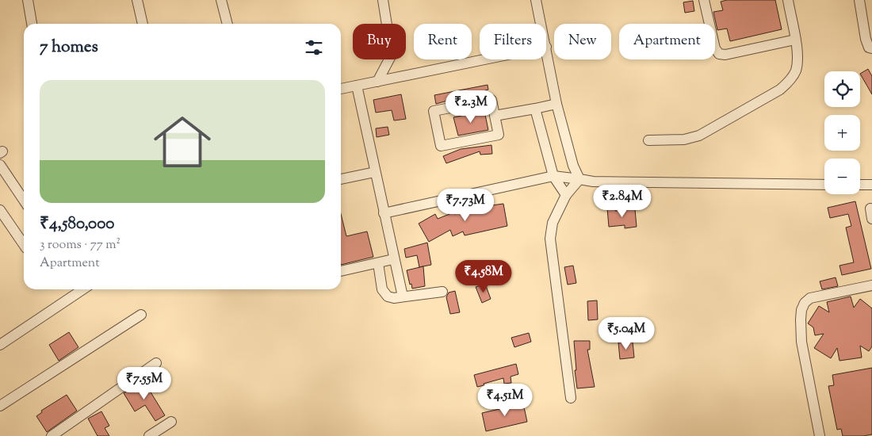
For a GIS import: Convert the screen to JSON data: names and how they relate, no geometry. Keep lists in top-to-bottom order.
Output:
{
  "page": {
    "chip": [
      "Buy",
      "Rent",
      "Filters",
      "New",
      "Apartment"
    ],
    "heading": "7 homes",
    "map_buttons": ["+", "−"],
    "list": [
      {
        "name": "₹4,580,000",
        "note": "3 rooms · 77 m² · Apartment"
      }
    ],
    "price": [
      "₹2.3M",
      "₹2.84M",
      "₹7.73M",
      "₹4.58M",
      "₹5.04M",
      "₹7.55M",
      "₹4.51M"
    ]
  }
}
